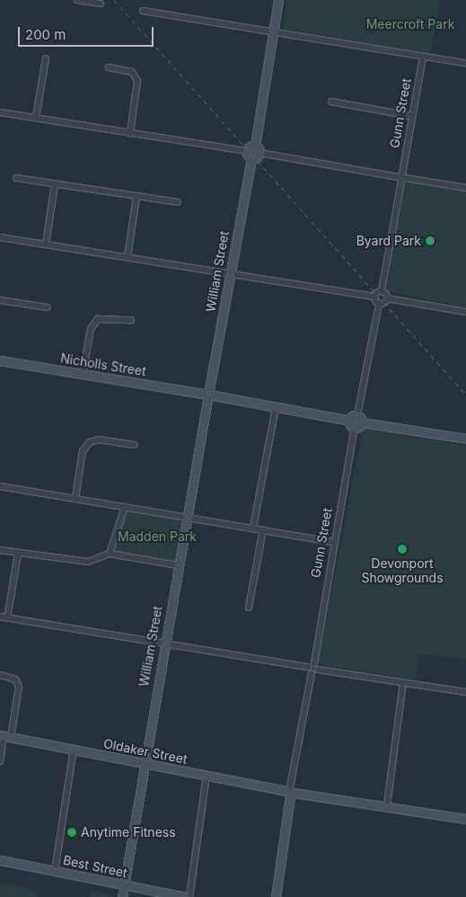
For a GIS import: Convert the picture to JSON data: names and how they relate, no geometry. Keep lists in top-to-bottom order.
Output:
{
  "streets": {
    "street": [
      "Gunn Street",
      "William Street",
      "Nicholls Street",
      "Oldaker Street",
      "Best Street"
    ]
  },
  "crossings": [
    ["Gunn Street", "Nicholls Street"],
    ["William Street", "Nicholls Street"],
    ["William Street", "Oldaker Street"],
    ["William Street", "Best Street"]
  ],
  "parks": ["Meercroft Park", "Madden Park"],
  "places": ["Byard Park", "Devonport Showgrounds", "Anytime Fitness"],
  "scale_bar": "200 m"
}
